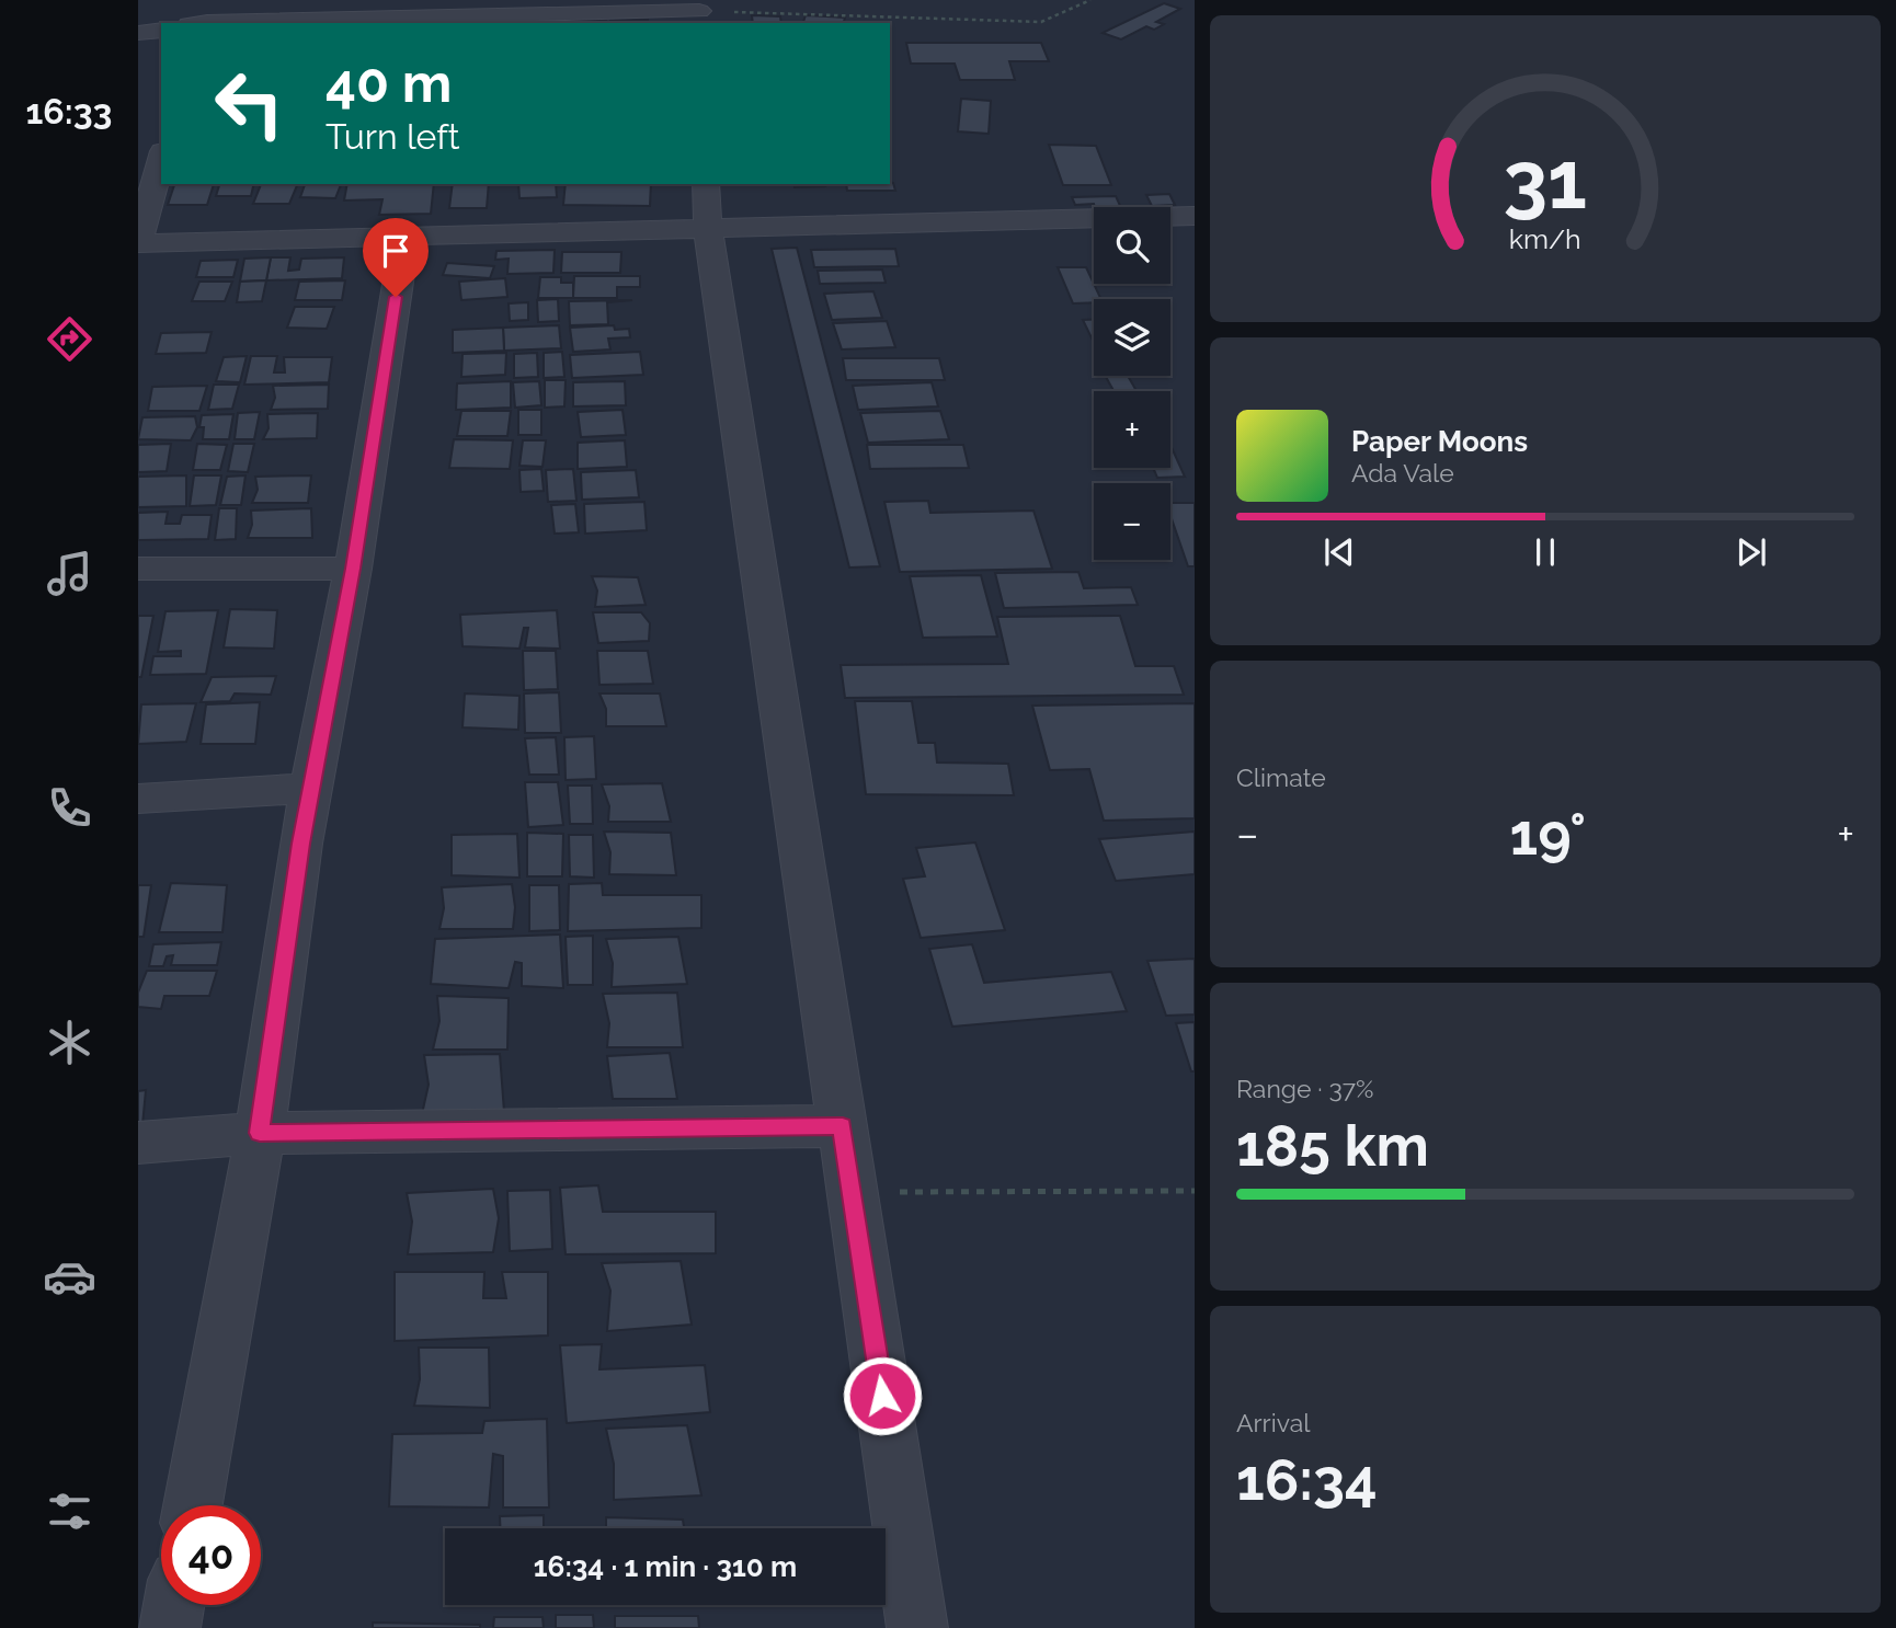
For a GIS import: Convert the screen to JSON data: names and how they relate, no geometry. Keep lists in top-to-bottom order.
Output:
{
  "page": {
    "tabs": "16:33",
    "turn": ["40 m", "Turn left"],
    "map_buttons": ["+", "−"],
    "song": ["Paper Moons", "Ada Vale"],
    "tile": [
      "Climate",
      ["Range · 37%", "185 km"],
      ["Arrival", "16:34"]
    ],
    "heat": ["−", "19°", "+"],
    "limit": "40",
    "trip": "16:34 · 1 min · 310 m",
    "gauge": ["31", "km/h"]
  }
}
